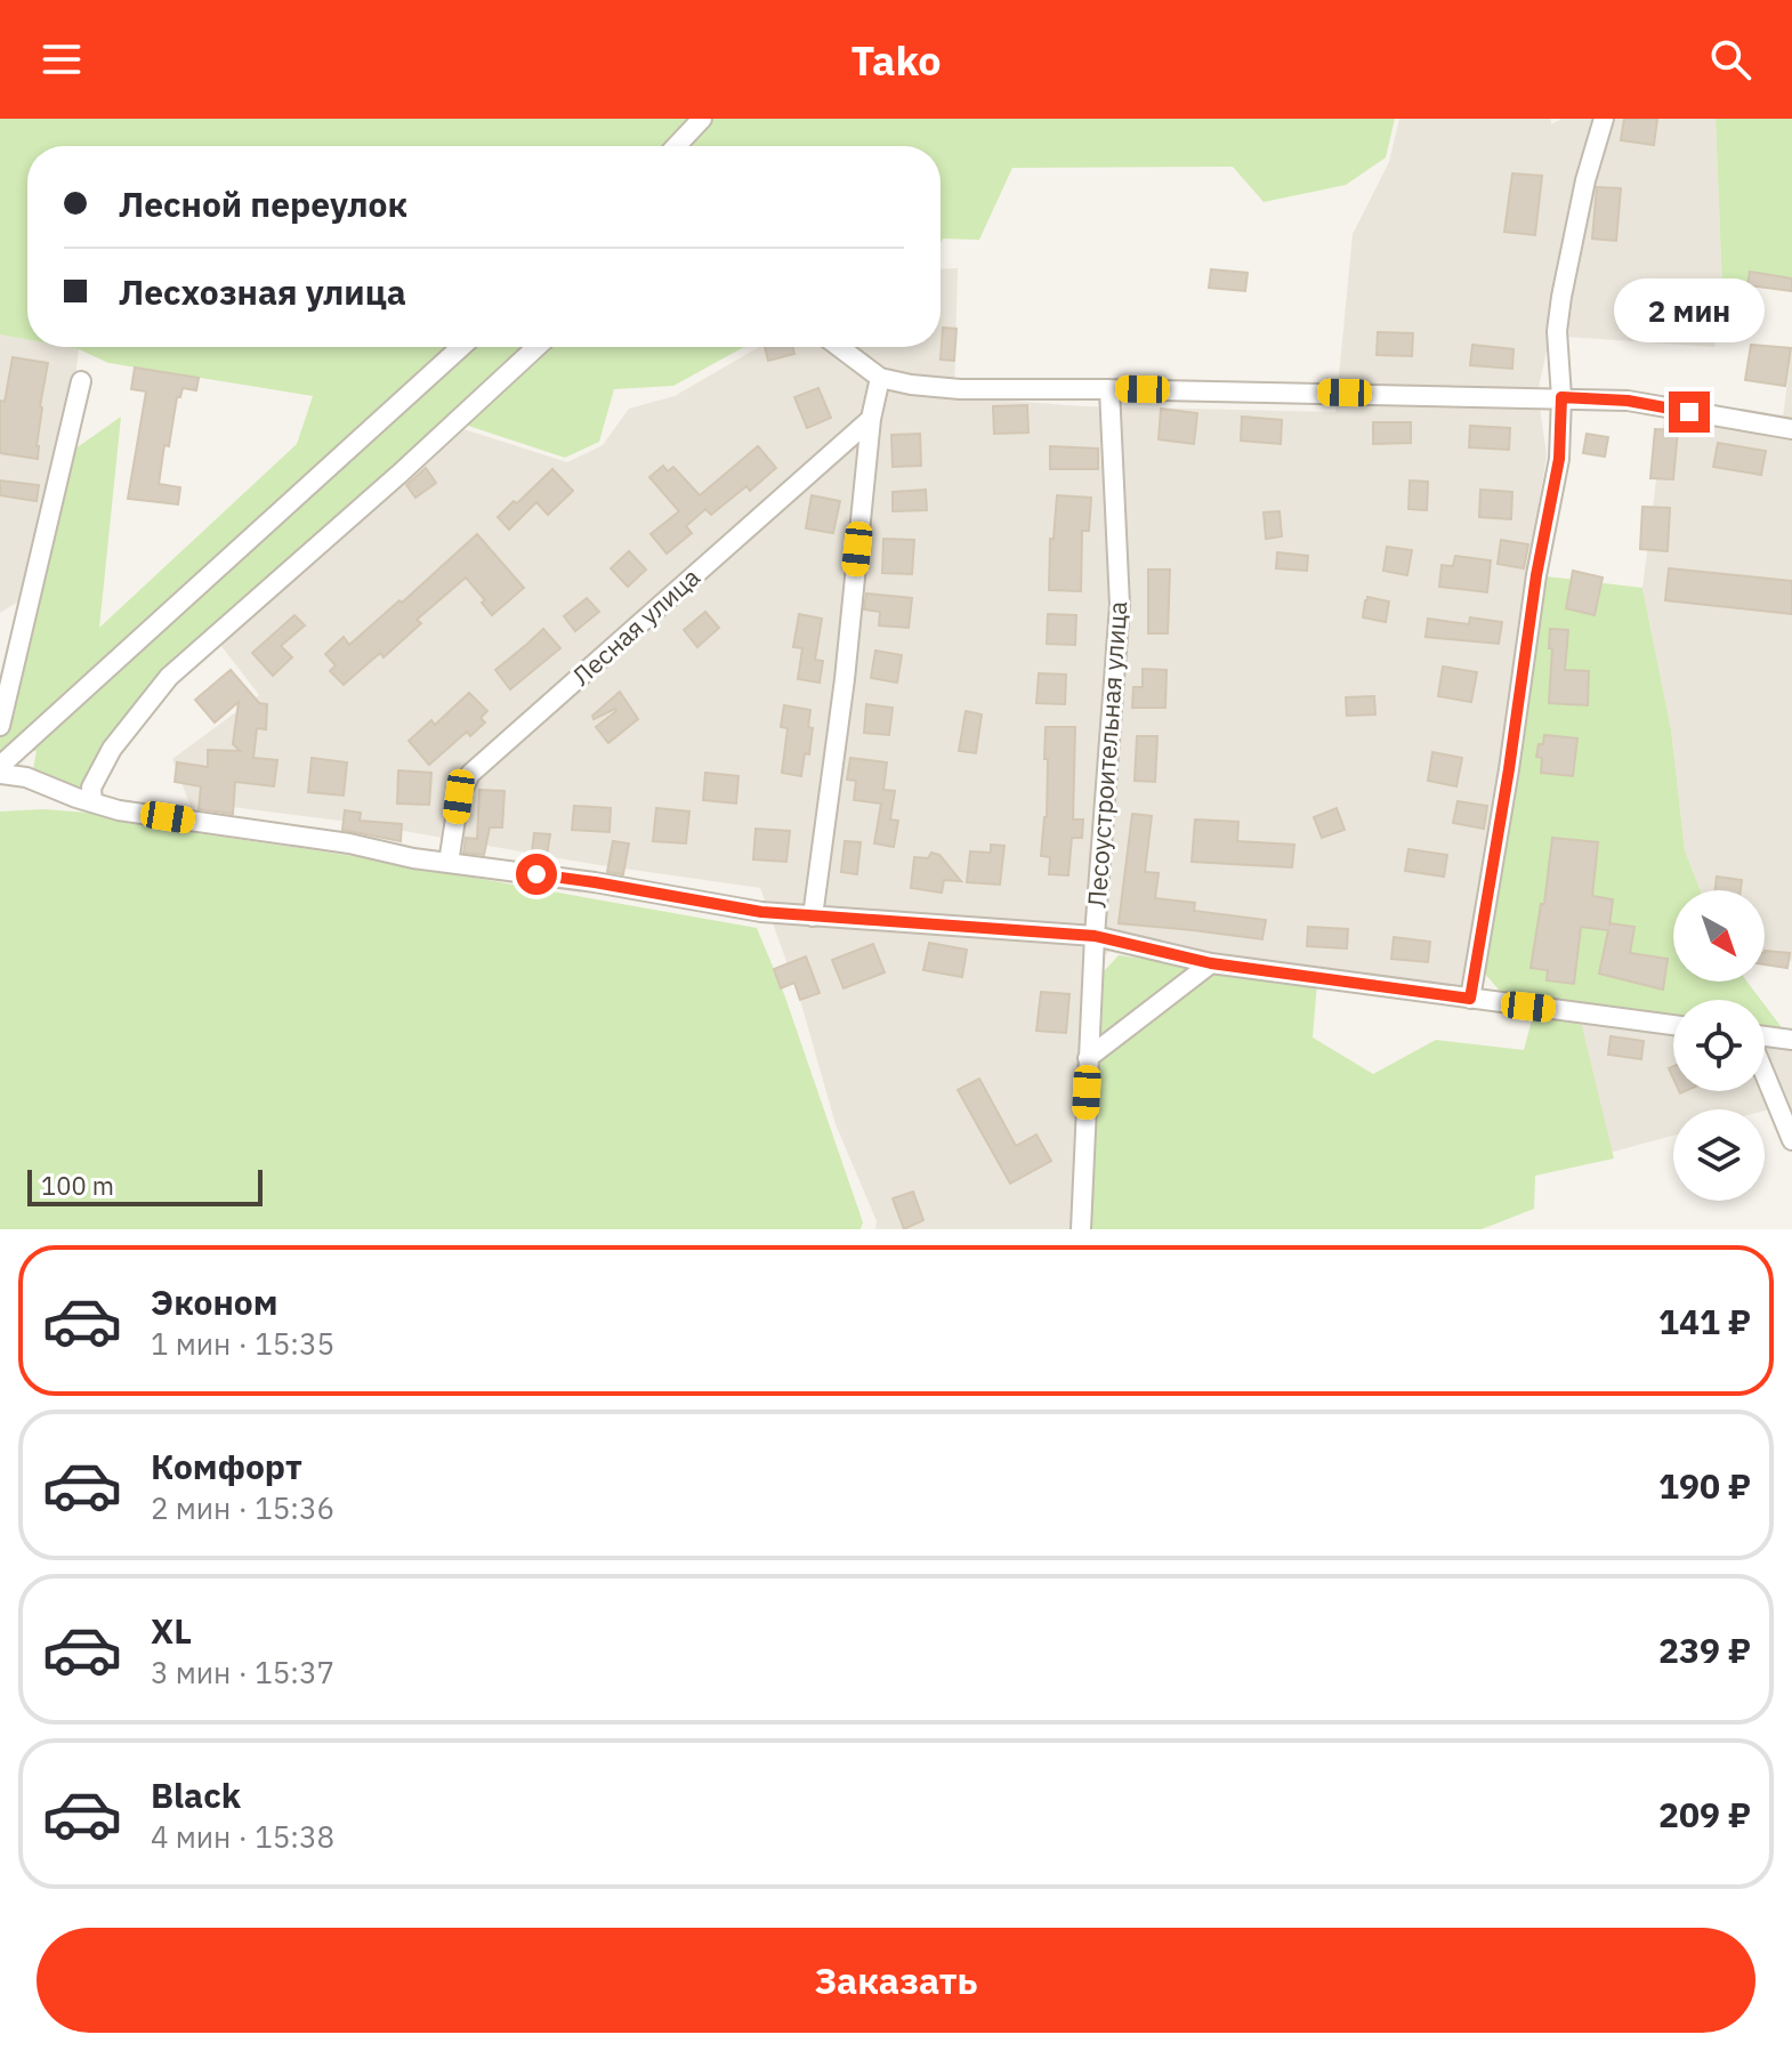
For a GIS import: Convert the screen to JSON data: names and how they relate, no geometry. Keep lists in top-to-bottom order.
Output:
{
  "streets": {
    "street": ["Лесная улица", "Лесоустроительная улица"]
  },
  "scale_bar": "100 m",
  "north": "bottom right",
  "page": {
    "header": "Tako",
    "banner": ["Лесной переулок", "Лесхозная улица"],
    "bubble": "2 мин",
    "scale": "100 m",
    "list": [
      {
        "name": "Эконом",
        "note": "1 мин · 15:35",
        "value": "141 ₽"
      },
      {
        "name": "Комфорт",
        "note": "2 мин · 15:36",
        "value": "190 ₽"
      },
      {
        "name": "XL",
        "note": "3 мин · 15:37",
        "value": "239 ₽"
      },
      {
        "name": "Black",
        "note": "4 мин · 15:38",
        "value": "209 ₽"
      }
    ],
    "buttons": "Заказать"
  }
}
